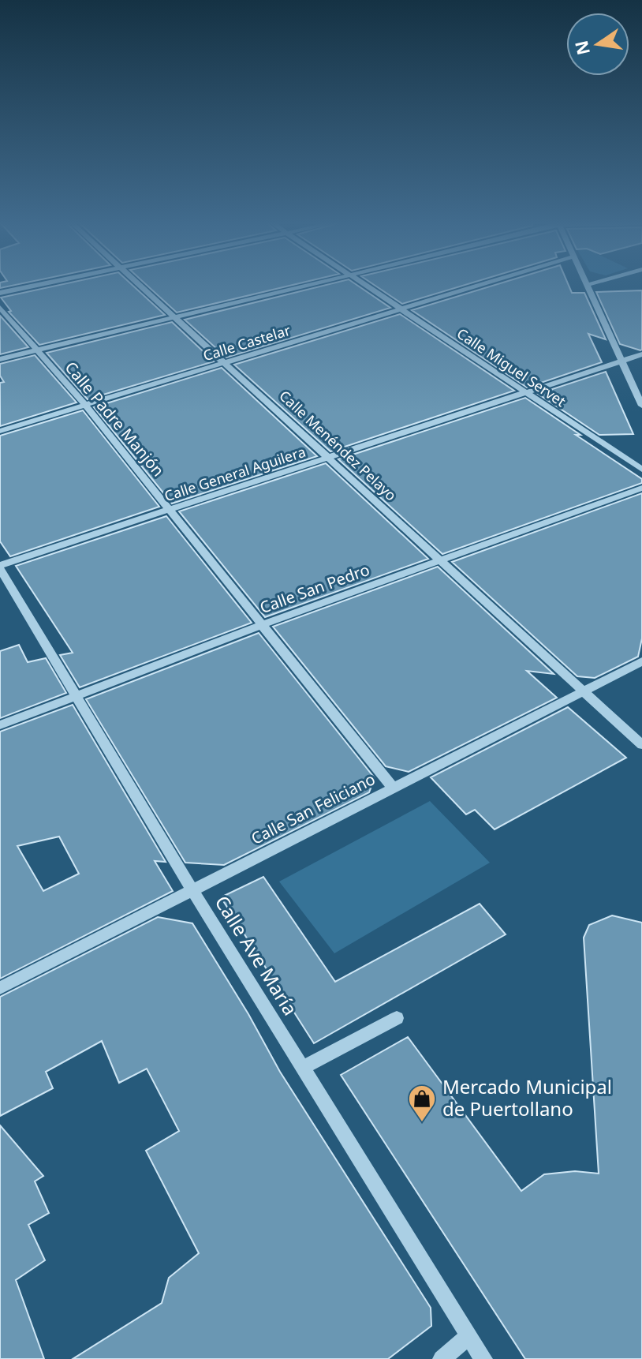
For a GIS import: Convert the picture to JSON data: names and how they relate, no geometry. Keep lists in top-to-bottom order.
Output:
{
  "streets": {
    "street": [
      "Calle Castelar",
      "Calle Miguel Servet",
      "Calle Padre Manjón",
      "Calle Menéndez Pelayo",
      "Calle General Aguilera",
      "Calle San Pedro",
      "Calle San Feliciano",
      "Calle Ave María"
    ]
  },
  "crossings": [
    ["Calle Castelar", "Calle Miguel Servet"],
    ["Calle Castelar", "Calle Padre Manjón"],
    ["Calle Castelar", "Calle Menéndez Pelayo"],
    ["Calle Miguel Servet", "Calle General Aguilera"],
    ["Calle Padre Manjón", "Calle General Aguilera"],
    ["Calle Padre Manjón", "Calle San Pedro"],
    ["Calle Padre Manjón", "Calle San Feliciano"],
    ["Calle Menéndez Pelayo", "Calle General Aguilera"],
    ["Calle Menéndez Pelayo", "Calle San Pedro"],
    ["Calle Menéndez Pelayo", "Calle San Feliciano"],
    ["Calle General Aguilera", "Calle Ave María"],
    ["Calle San Pedro", "Calle Ave María"],
    ["Calle San Feliciano", "Calle Ave María"]
  ],
  "places": {
    "shop": ["Mercado Municipal de Puertollano"]
  },
  "north": "left"
}
